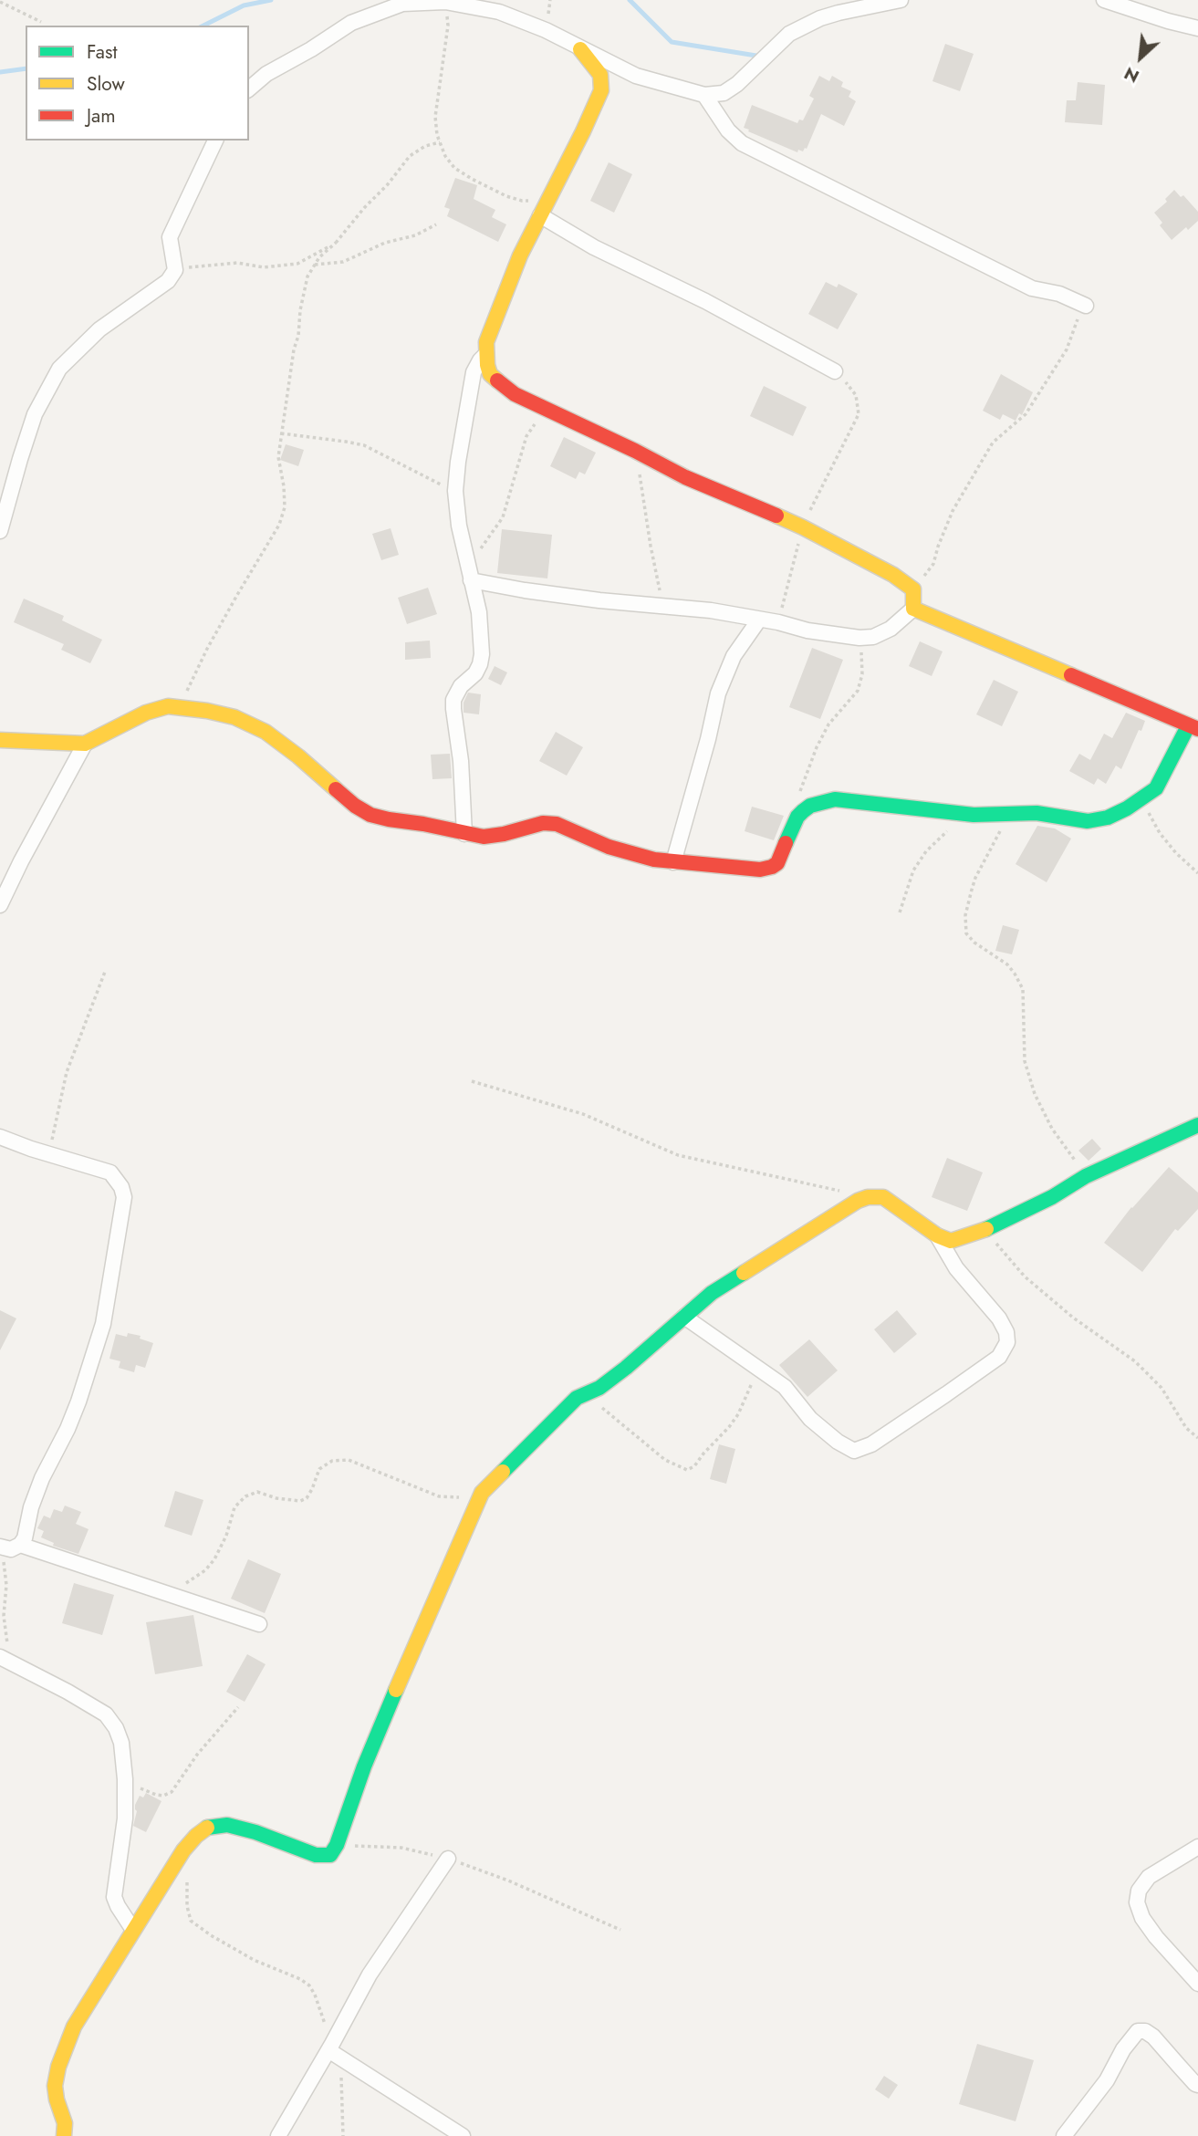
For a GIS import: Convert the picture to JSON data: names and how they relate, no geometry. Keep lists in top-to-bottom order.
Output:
{
  "legend": ["Fast", "Slow", "Jam"],
  "north": "bottom left"
}
